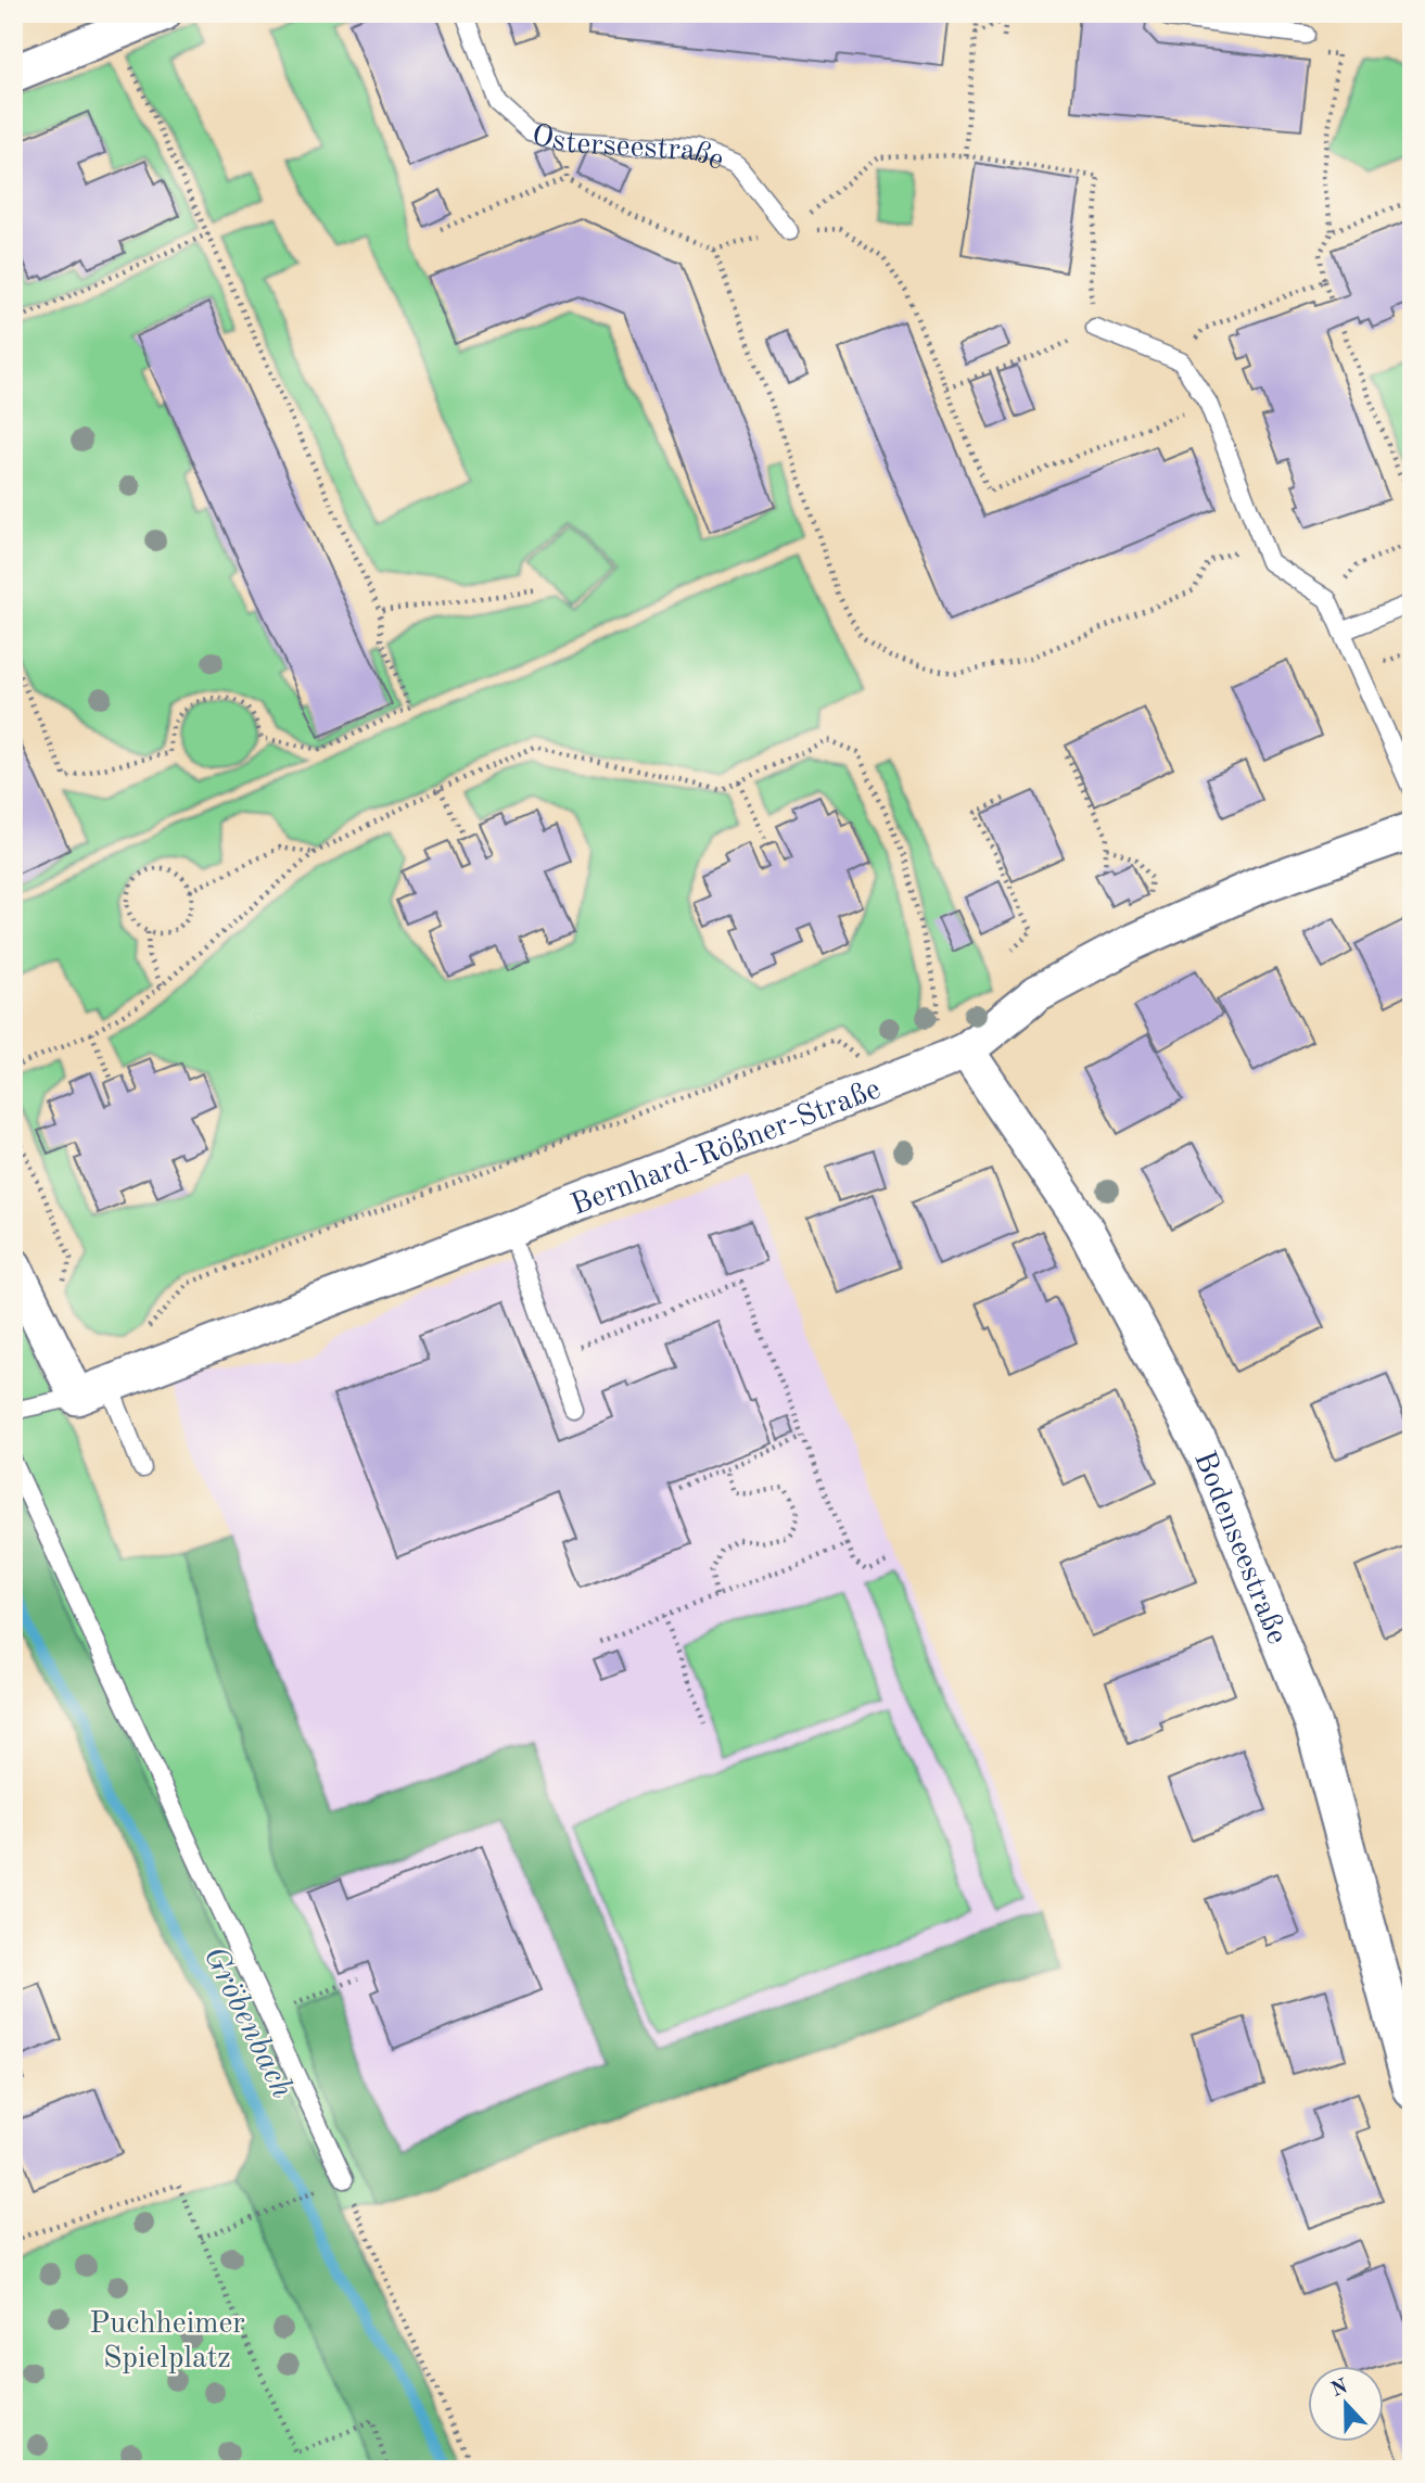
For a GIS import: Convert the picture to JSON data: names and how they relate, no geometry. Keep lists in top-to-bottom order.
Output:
{
  "streets": {
    "street": ["Bernhard-Rößner-Straße", "Bodenseestraße"],
    "lane": ["Osterseestraße"]
  },
  "crossings": [
    ["Bernhard-Rößner-Straße", "Bodenseestraße"]
  ],
  "water": ["Gröbenbach"],
  "parks": ["Puchheimer Spielplatz"],
  "north": "top"
}
